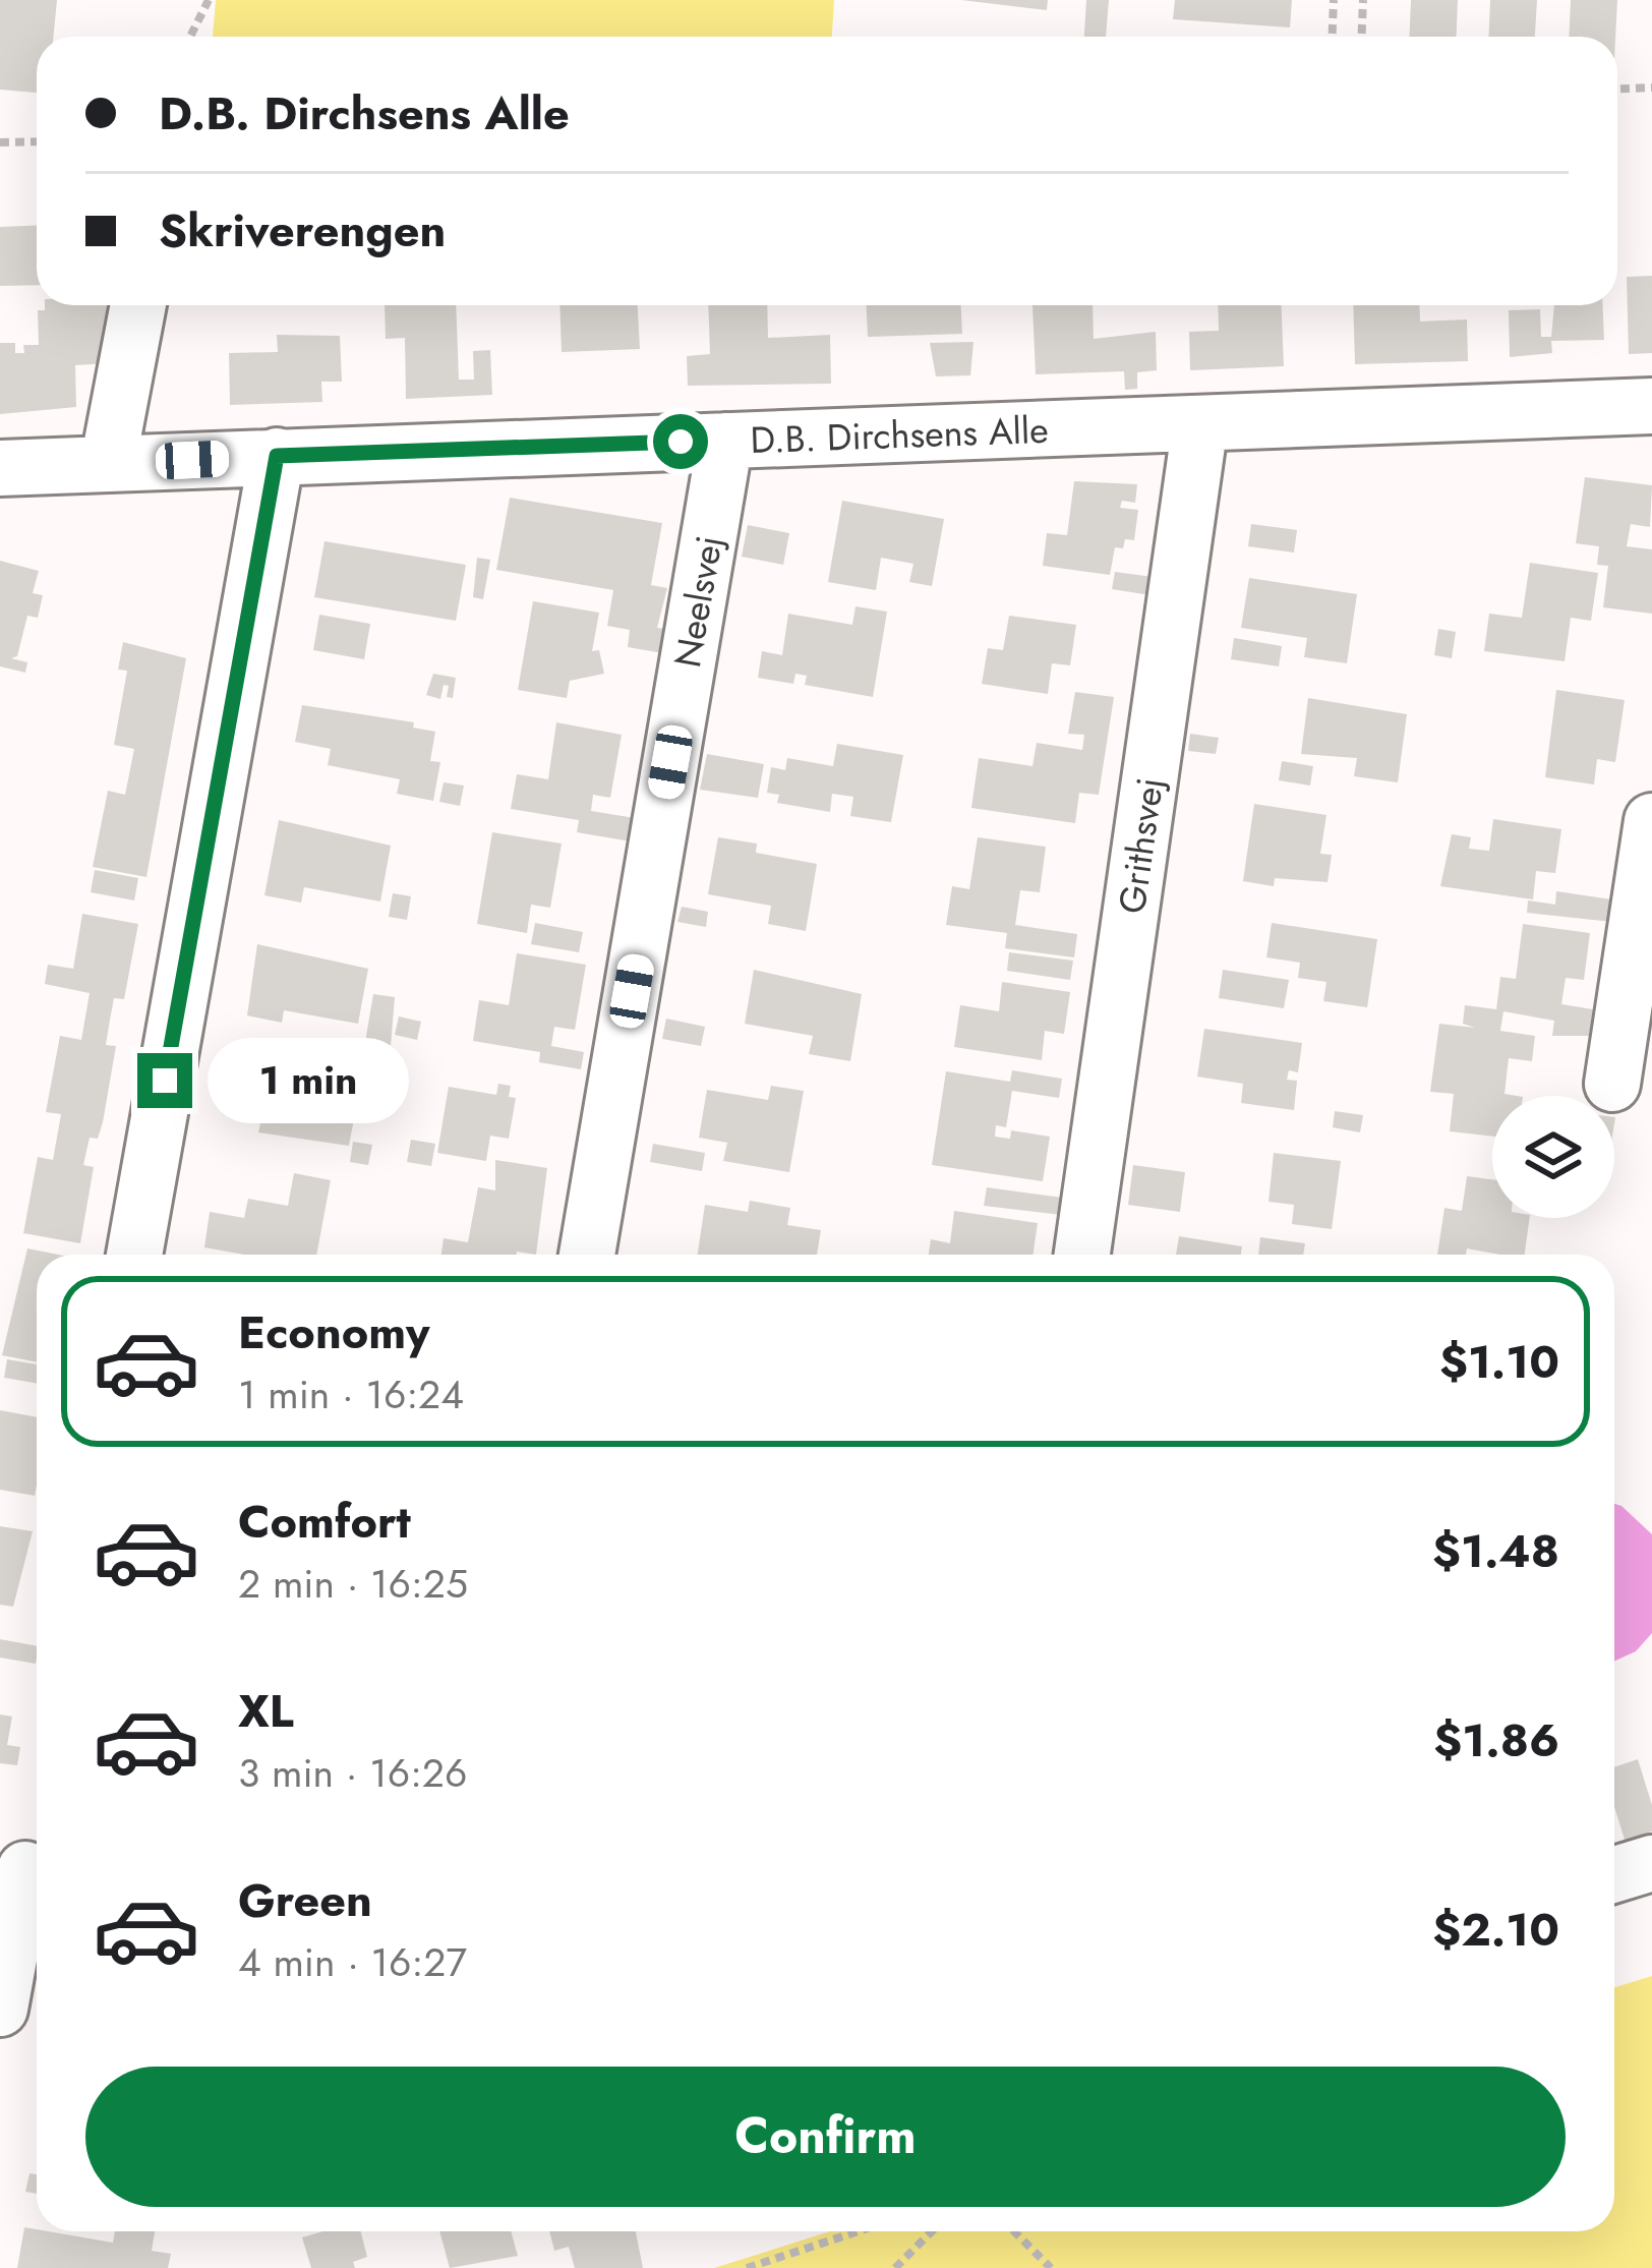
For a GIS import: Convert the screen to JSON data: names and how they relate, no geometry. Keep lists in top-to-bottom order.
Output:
{
  "streets": {
    "street": ["D.B. Dirchsens Alle", "Neelsvej", "Grithsvej"]
  },
  "crossings": [
    ["D.B. Dirchsens Alle", "Neelsvej"],
    ["D.B. Dirchsens Alle", "Grithsvej"]
  ],
  "page": {
    "banner": ["D.B. Dirchsens Alle", "Skriverengen"],
    "bubble": "1 min",
    "list": [
      {
        "name": "Economy",
        "note": "1 min · 16:24",
        "value": "$1.10"
      },
      {
        "name": "Comfort",
        "note": "2 min · 16:25",
        "value": "$1.48"
      },
      {
        "name": "XL",
        "note": "3 min · 16:26",
        "value": "$1.86"
      },
      {
        "name": "Green",
        "note": "4 min · 16:27",
        "value": "$2.10"
      }
    ],
    "buttons": "Confirm"
  }
}
